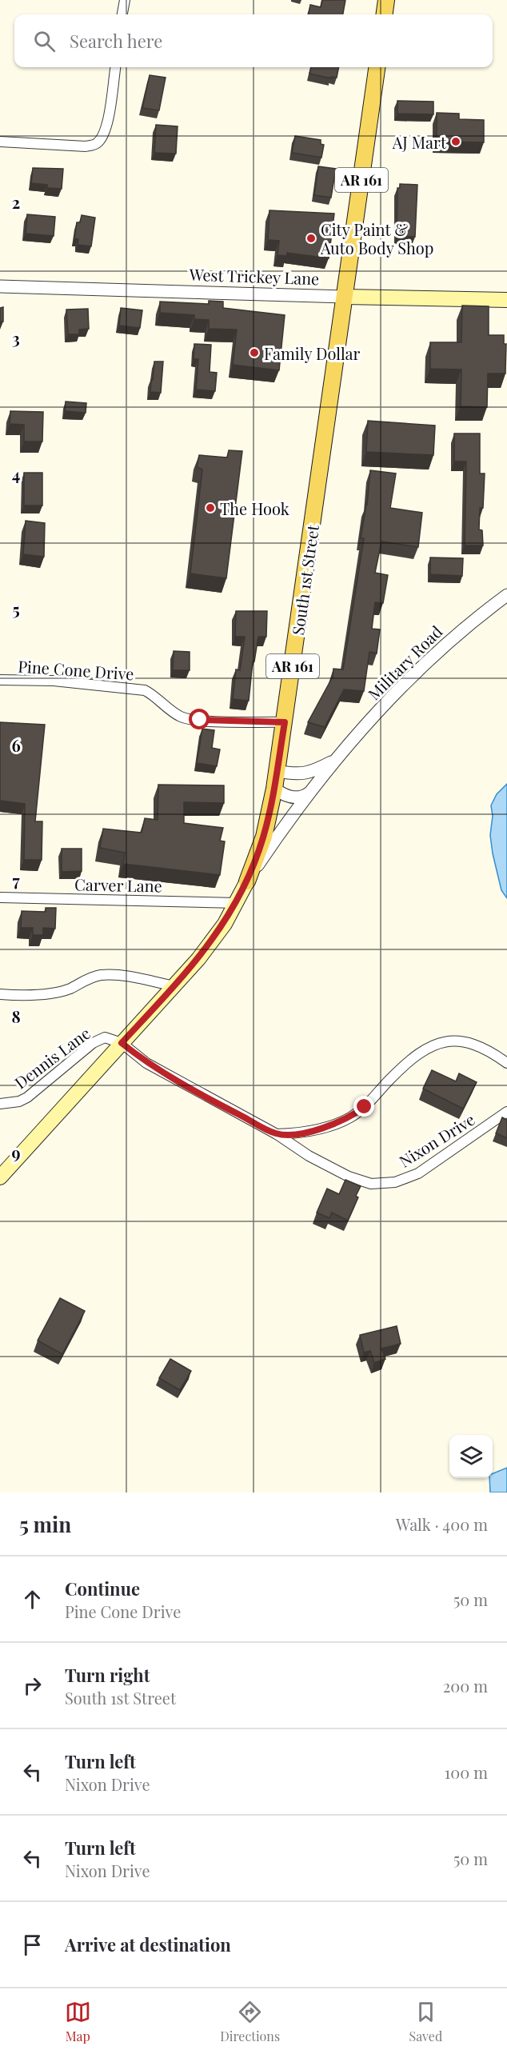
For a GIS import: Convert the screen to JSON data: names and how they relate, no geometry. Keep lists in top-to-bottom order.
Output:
{
  "streets": {
    "main road": ["AR 161", "West Trickey Lane", "South 1st Street"],
    "street": [
      "Military Road",
      "Pine Cone Drive",
      "Carver Lane",
      "Dennis Lane",
      "Nixon Drive"
    ]
  },
  "crossings": [
    ["West Trickey Lane", "South 1st Street"],
    ["South 1st Street", "Military Road"],
    ["South 1st Street", "Pine Cone Drive"],
    ["South 1st Street", "Carver Lane"],
    ["South 1st Street", "Dennis Lane"],
    ["South 1st Street", "Nixon Drive"],
    ["Dennis Lane", "Nixon Drive"]
  ],
  "places": [
    "AJ Mart",
    "City Paint & Auto Body Shop",
    "Family Dollar",
    "The Hook"
  ],
  "page": {
    "search": "Search here",
    "heading": ["5 min", "Walk · 400 m"],
    "list": [
      ["Continue", "Pine Cone Drive", "50 m"],
      ["Turn right", "South 1st Street", "200 m"],
      ["Turn left", "Nixon Drive", "100 m"],
      ["Turn left", "Nixon Drive", "50 m"],
      "Arrive at destination"
    ],
    "nav": ["Map", "Directions", "Saved"]
  },
  "grid": {
    "rows": [
      "2",
      "3",
      "4",
      "5",
      "6",
      "7",
      "8",
      "9"
    ]
  }
}
